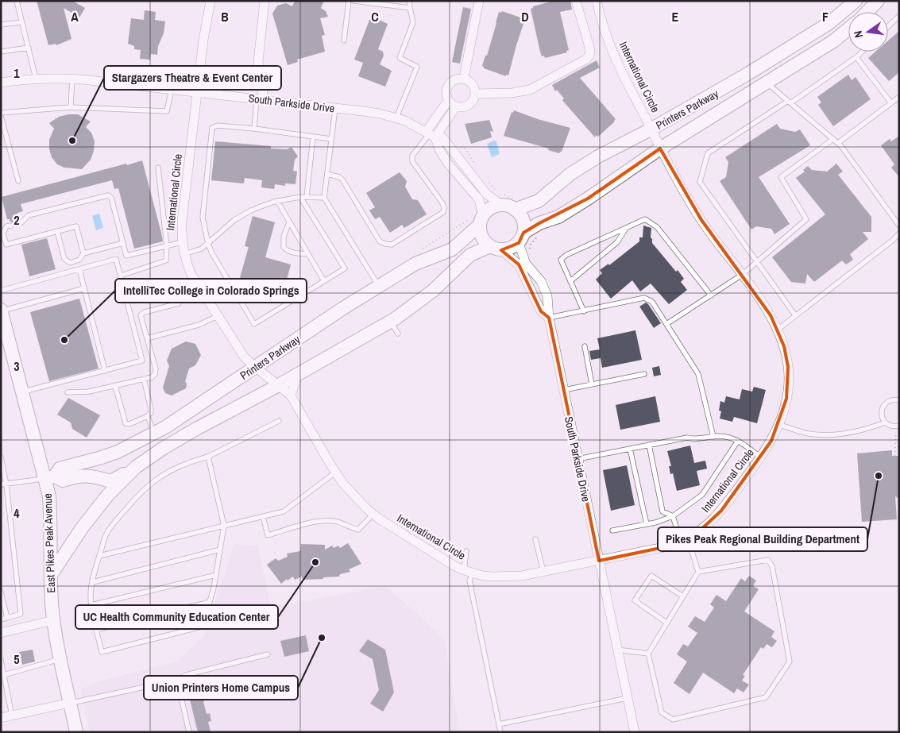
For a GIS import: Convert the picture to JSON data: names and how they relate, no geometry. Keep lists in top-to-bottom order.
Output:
{
  "streets": {
    "main road": ["South Parkside Drive", "Printers Parkway", "East Pikes Peak Avenue"],
    "street": ["International Circle"]
  },
  "crossings": [
    ["International Circle", "South Parkside Drive"],
    ["International Circle", "Printers Parkway"],
    ["South Parkside Drive", "Printers Parkway"],
    ["Printers Parkway", "East Pikes Peak Avenue"]
  ],
  "places": [
    "Stargazers Theatre & Event Center",
    "IntelliTec College in Colorado Springs",
    "Pikes Peak Regional Building Department",
    "UC Health Community Education Center",
    "Union Printers Home Campus"
  ],
  "north": "left",
  "grid": {
    "columns": [
      "A",
      "B",
      "C",
      "D",
      "E",
      "F"
    ],
    "rows": [
      "1",
      "2",
      "3",
      "4",
      "5"
    ]
  }
}
